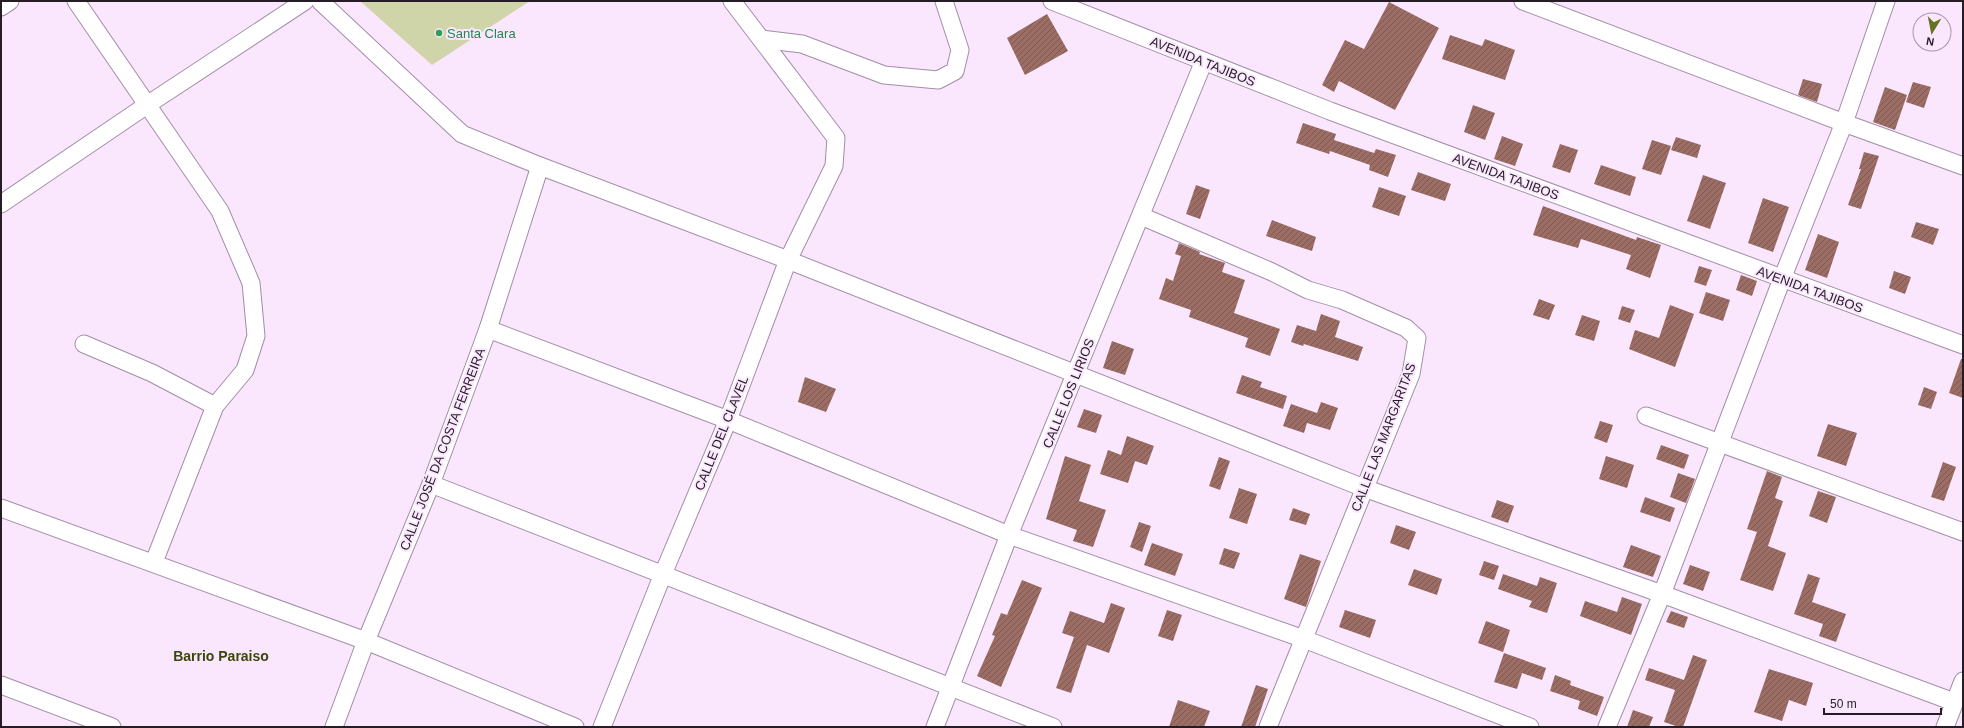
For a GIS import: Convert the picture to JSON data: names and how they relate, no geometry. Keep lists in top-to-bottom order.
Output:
{
  "streets": {
    "street": [
      "AVENIDA TAJIBOS",
      "CALLE LOS LIRIOS",
      "CALLE DEL CLAVEL",
      "CALLE LAS MARGARITAS",
      "CALLE JOSÉ DA COSTA FERREIRA"
    ]
  },
  "crossings": [
    ["AVENIDA TAJIBOS", "CALLE LOS LIRIOS"],
    ["CALLE LOS LIRIOS", "CALLE LAS MARGARITAS"]
  ],
  "districts": ["Barrio Paraiso"],
  "places": ["Santa Clara"],
  "scale_bar": "50 m",
  "north": "bottom"
}
